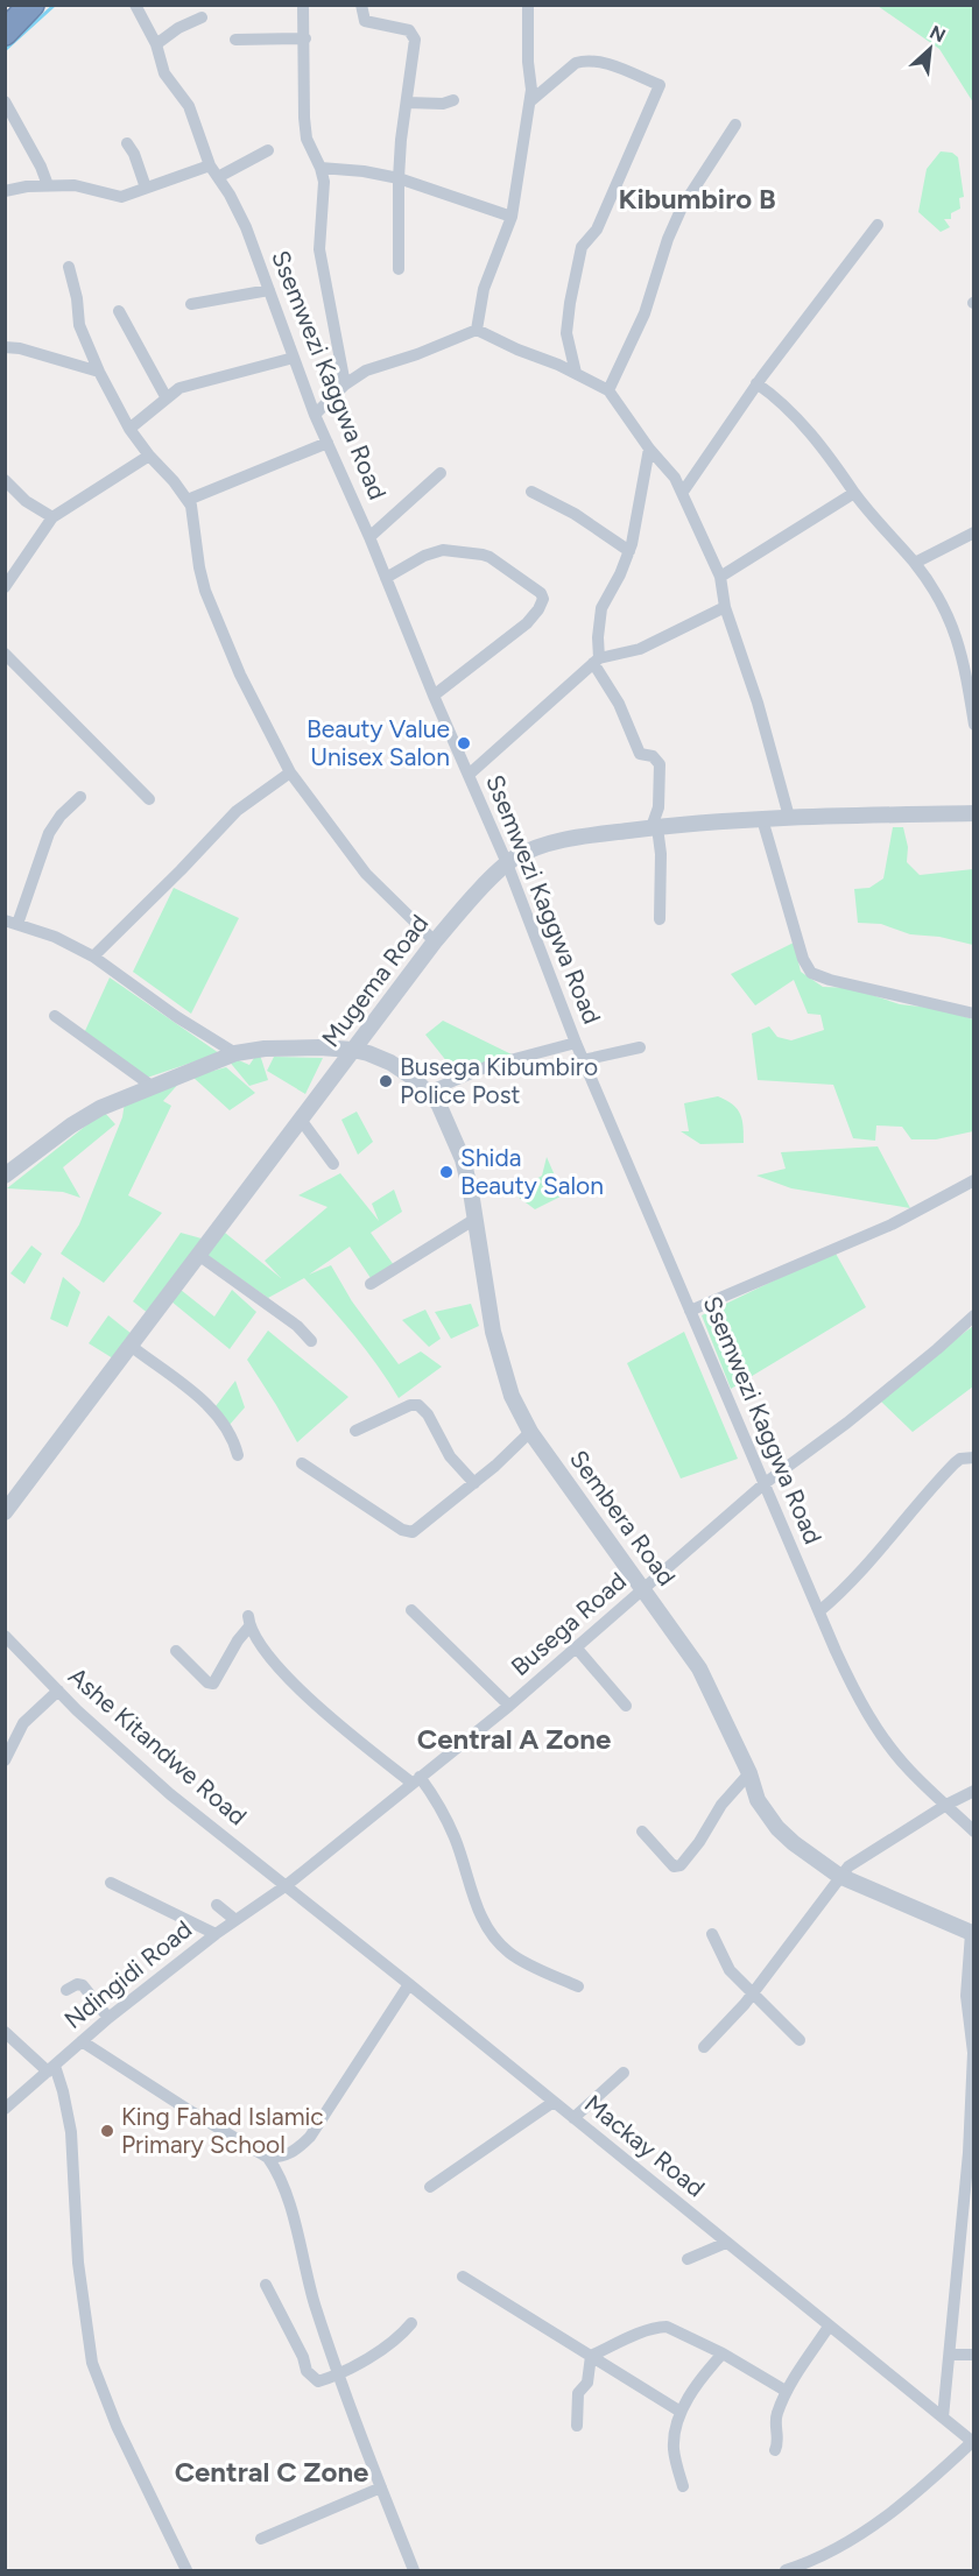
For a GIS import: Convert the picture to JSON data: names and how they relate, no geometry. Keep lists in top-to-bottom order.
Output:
{
  "streets": {
    "street": [
      "Ssemwezi Kaggwa Road",
      "Mugema Road",
      "Sembera Road",
      "Busega Road",
      "Ashe Kitandwe Road",
      "Ndingidi Road",
      "Mackay Road"
    ]
  },
  "crossings": [
    ["Ssemwezi Kaggwa Road", "Mugema Road"],
    ["Ssemwezi Kaggwa Road", "Busega Road"],
    ["Mugema Road", "Sembera Road"],
    ["Sembera Road", "Busega Road"],
    ["Busega Road", "Ashe Kitandwe Road"],
    ["Busega Road", "Ndingidi Road"],
    ["Busega Road", "Mackay Road"],
    ["Ashe Kitandwe Road", "Ndingidi Road"],
    ["Ashe Kitandwe Road", "Mackay Road"],
    ["Ndingidi Road", "Mackay Road"]
  ],
  "districts": ["Kibumbiro B", "Central A Zone", "Central C Zone"],
  "places": [
    "Beauty Value Unisex Salon",
    "Busega Kibumbiro Police Post",
    "Shida Beauty Salon",
    "King Fahad Islamic Primary School"
  ],
  "north": "top right"
}
